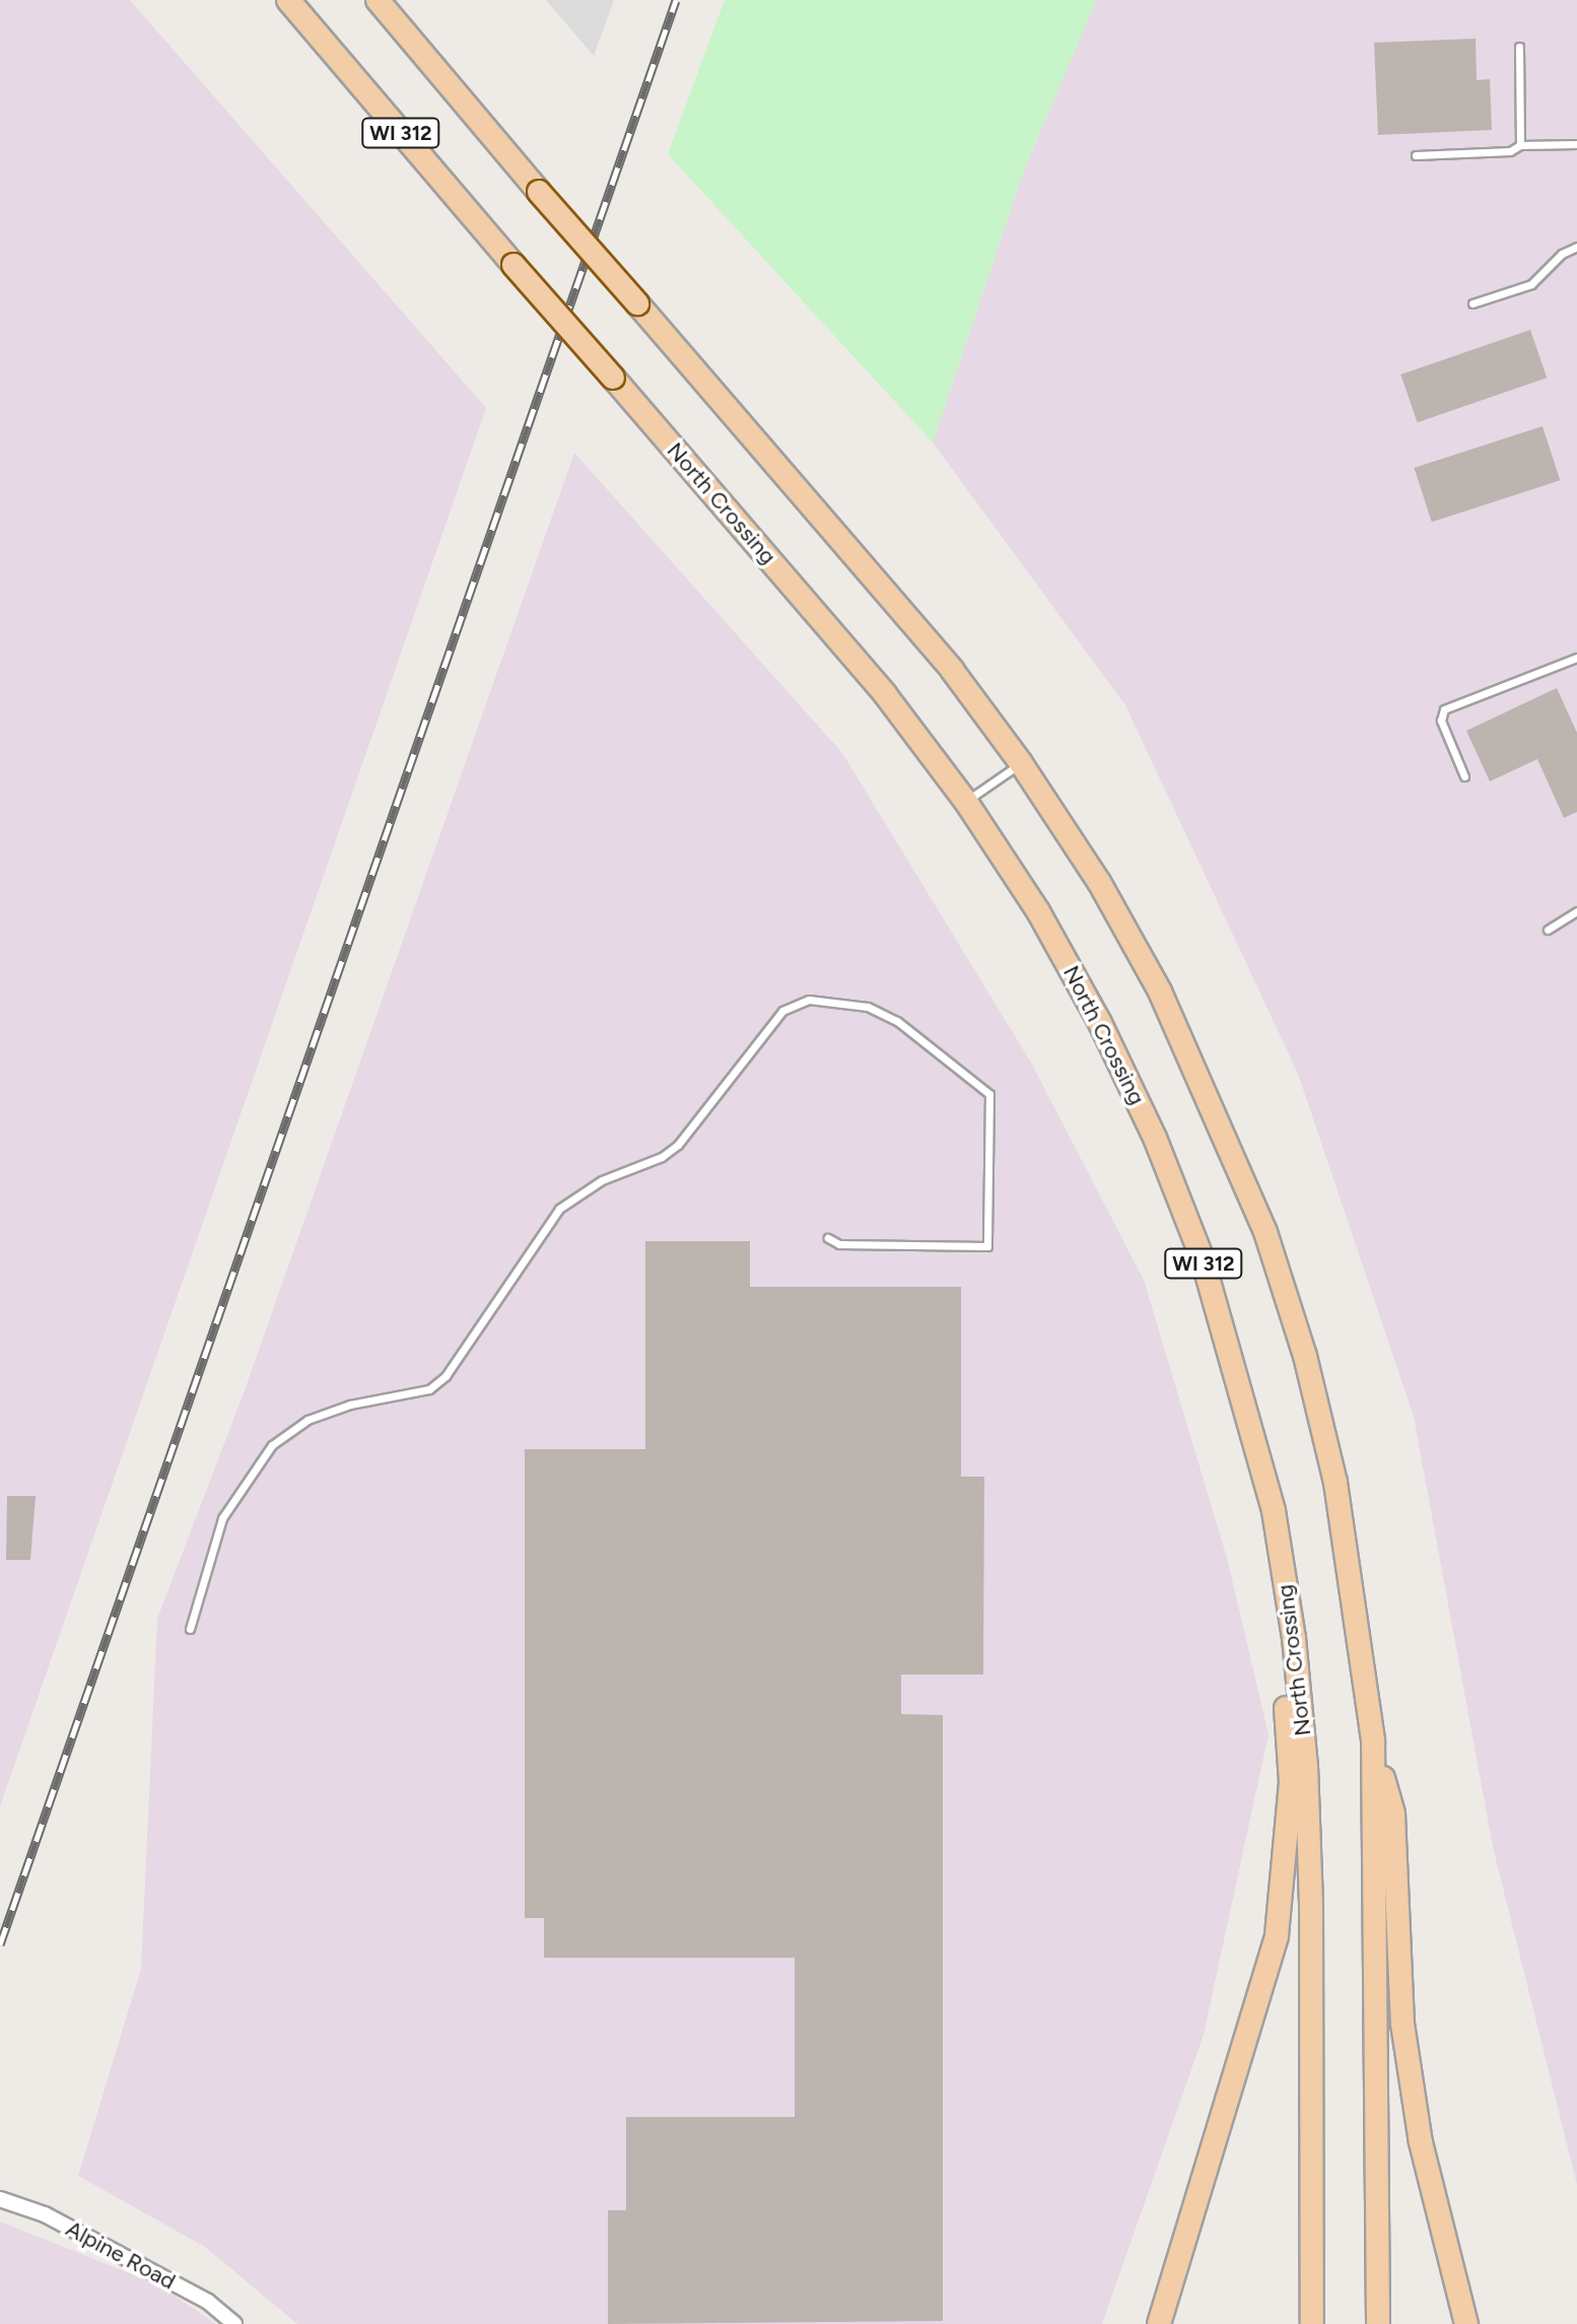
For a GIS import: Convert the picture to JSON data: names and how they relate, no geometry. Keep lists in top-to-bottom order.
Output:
{
  "streets": {
    "main road": ["WI 312", "North Crossing"],
    "street": ["Alpine Road"]
  }
}
